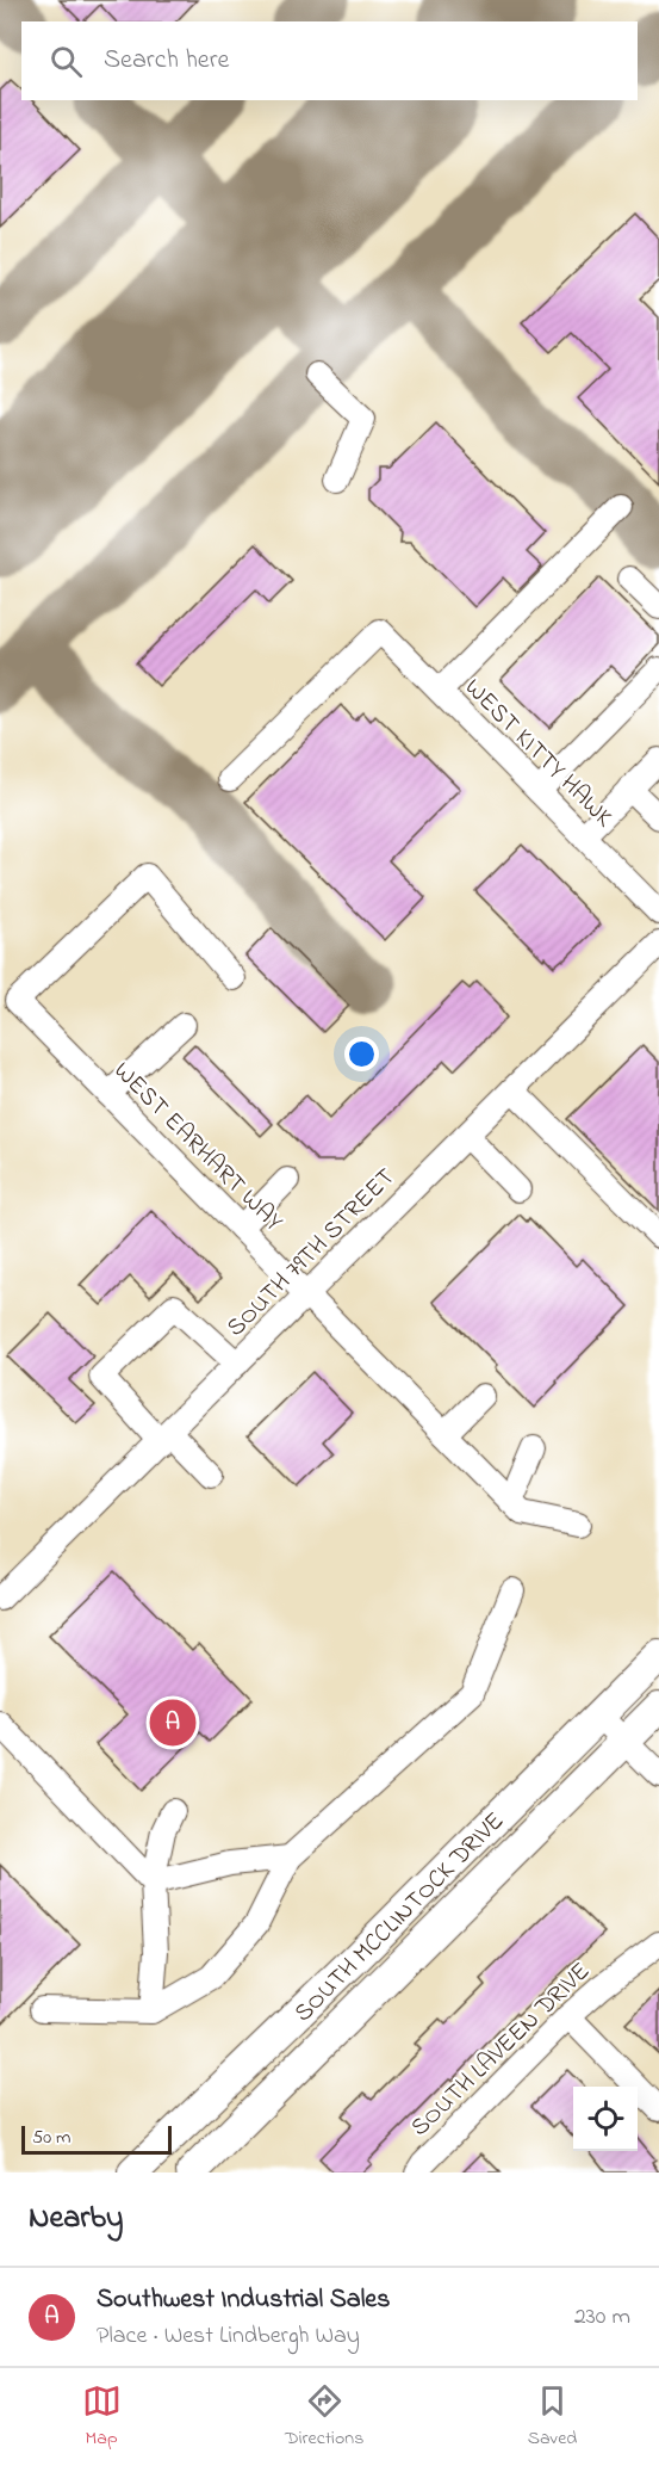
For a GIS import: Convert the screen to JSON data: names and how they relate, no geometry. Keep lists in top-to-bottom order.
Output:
{
  "streets": {
    "main road": ["SOUTH MCCLINTOCK DRIVE"],
    "street": [
      "WEST KITTY HAWK",
      "WEST EARHART WAY",
      "SOUTH 79TH STREET",
      "SOUTH LAVEEN DRIVE"
    ]
  },
  "crossings": [
    ["WEST EARHART WAY", "SOUTH 79TH STREET"]
  ],
  "scale_bar": "50 m",
  "page": {
    "search": "Search here",
    "pins": "A",
    "scale": "50 m",
    "heading": "Nearby",
    "list": [
      {
        "mark": "A",
        "name": "Southwest Industrial Sales",
        "note": "Place · West Lindbergh Way",
        "value": "230 m"
      }
    ],
    "nav": ["Map", "Directions", "Saved"]
  }
}
